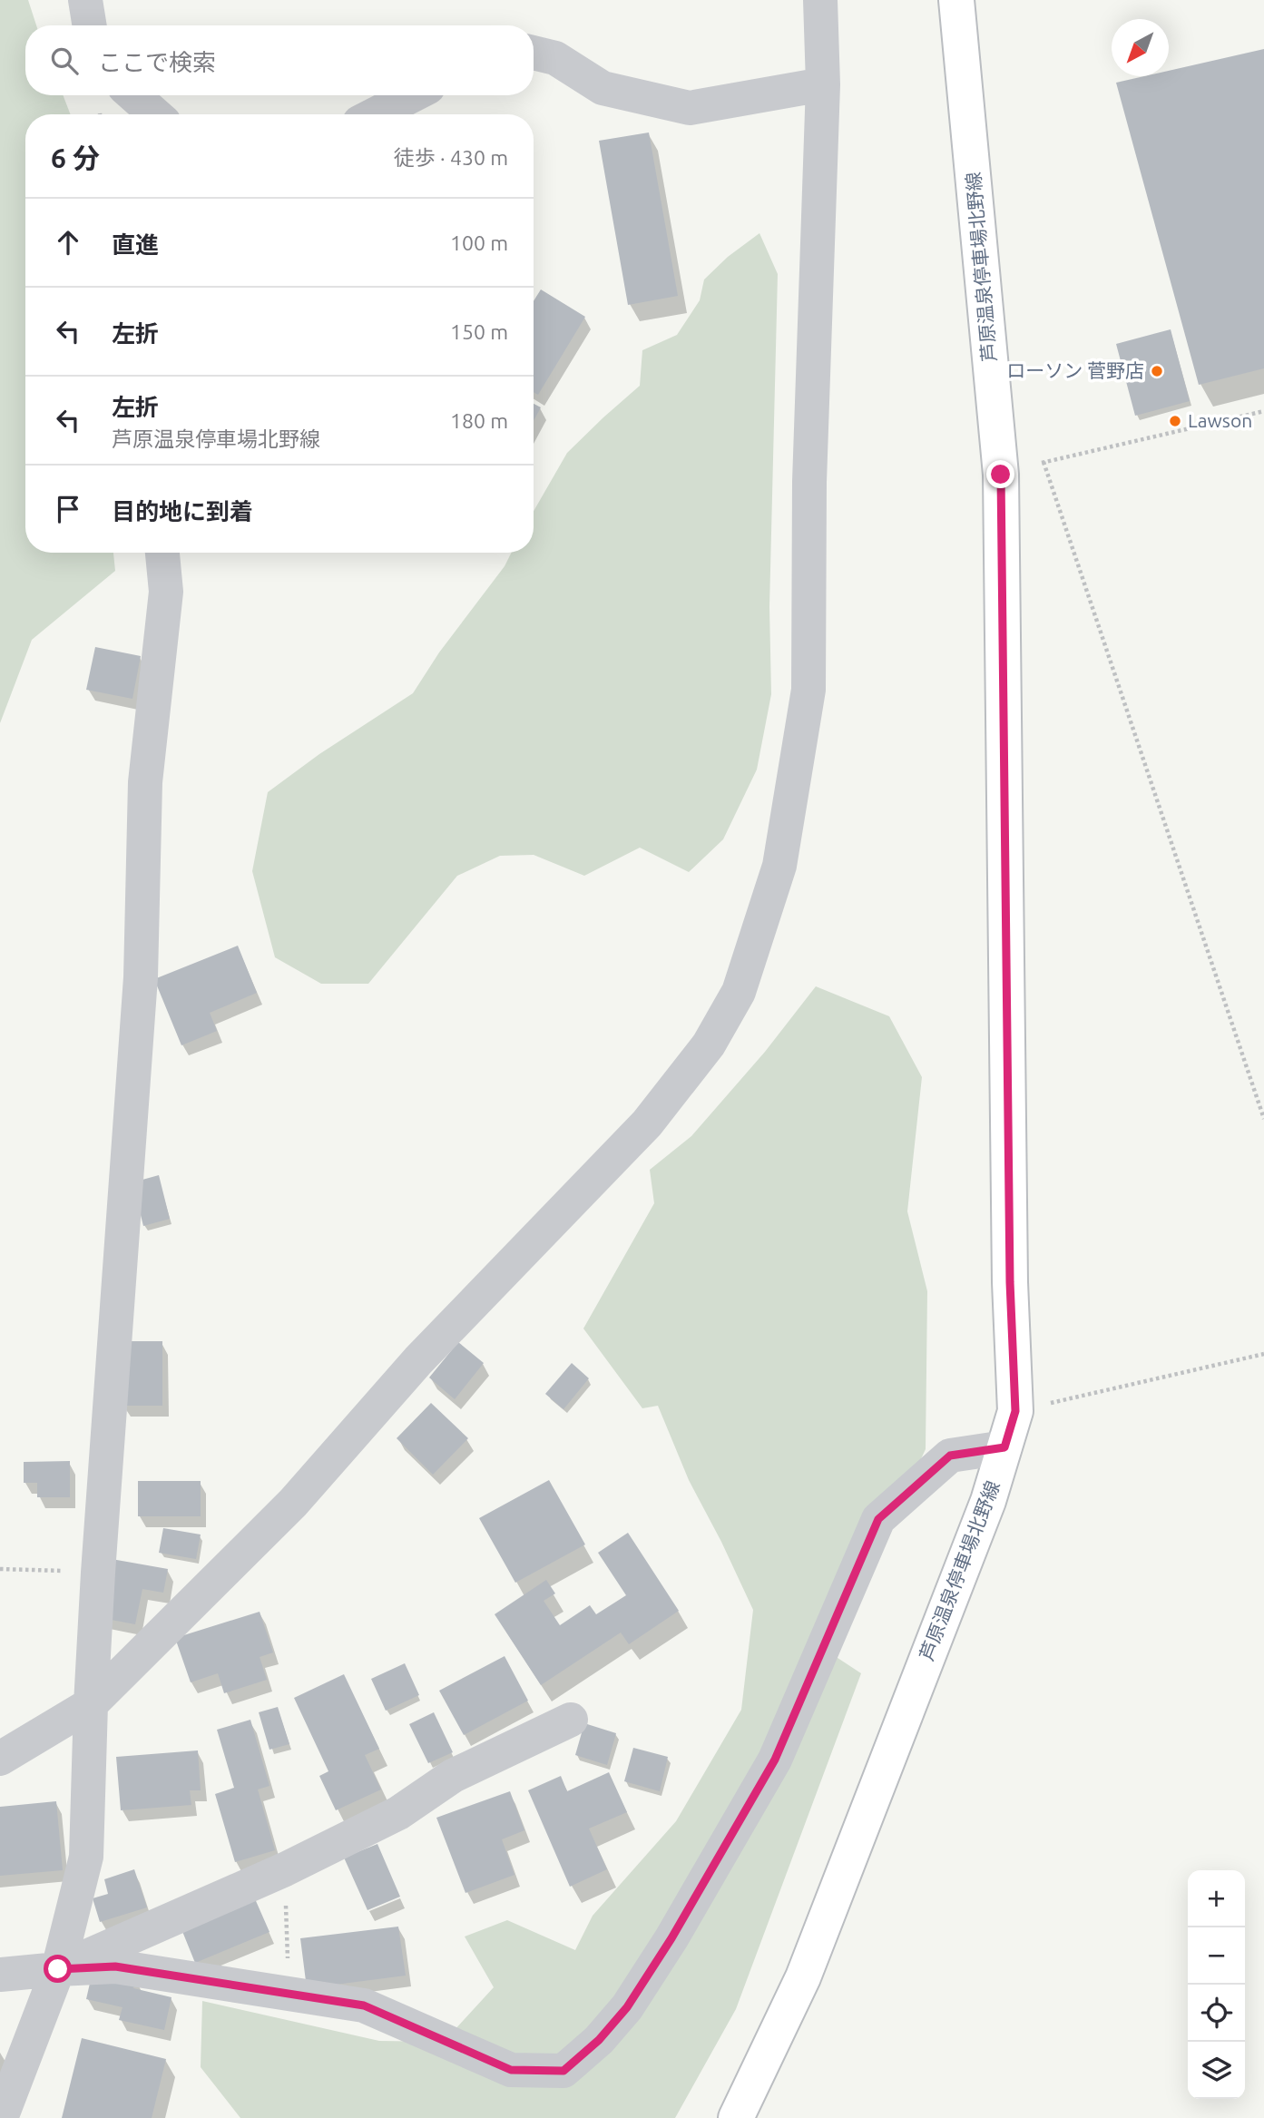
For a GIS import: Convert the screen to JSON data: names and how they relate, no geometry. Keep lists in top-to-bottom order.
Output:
{
  "streets": {
    "main road": ["芦原温泉停車場北野線"]
  },
  "places": ["ローソン 菅野店", "Lawson"],
  "north": "bottom left",
  "page": {
    "search": "ここで検索",
    "heading": ["6 分", "徒歩 · 430 m"],
    "list": [
      ["直進", "100 m"],
      ["左折", "150 m"],
      ["左折", "芦原温泉停車場北野線", "180 m"],
      "目的地に到着"
    ],
    "map_buttons": ["+", "−"]
  }
}
